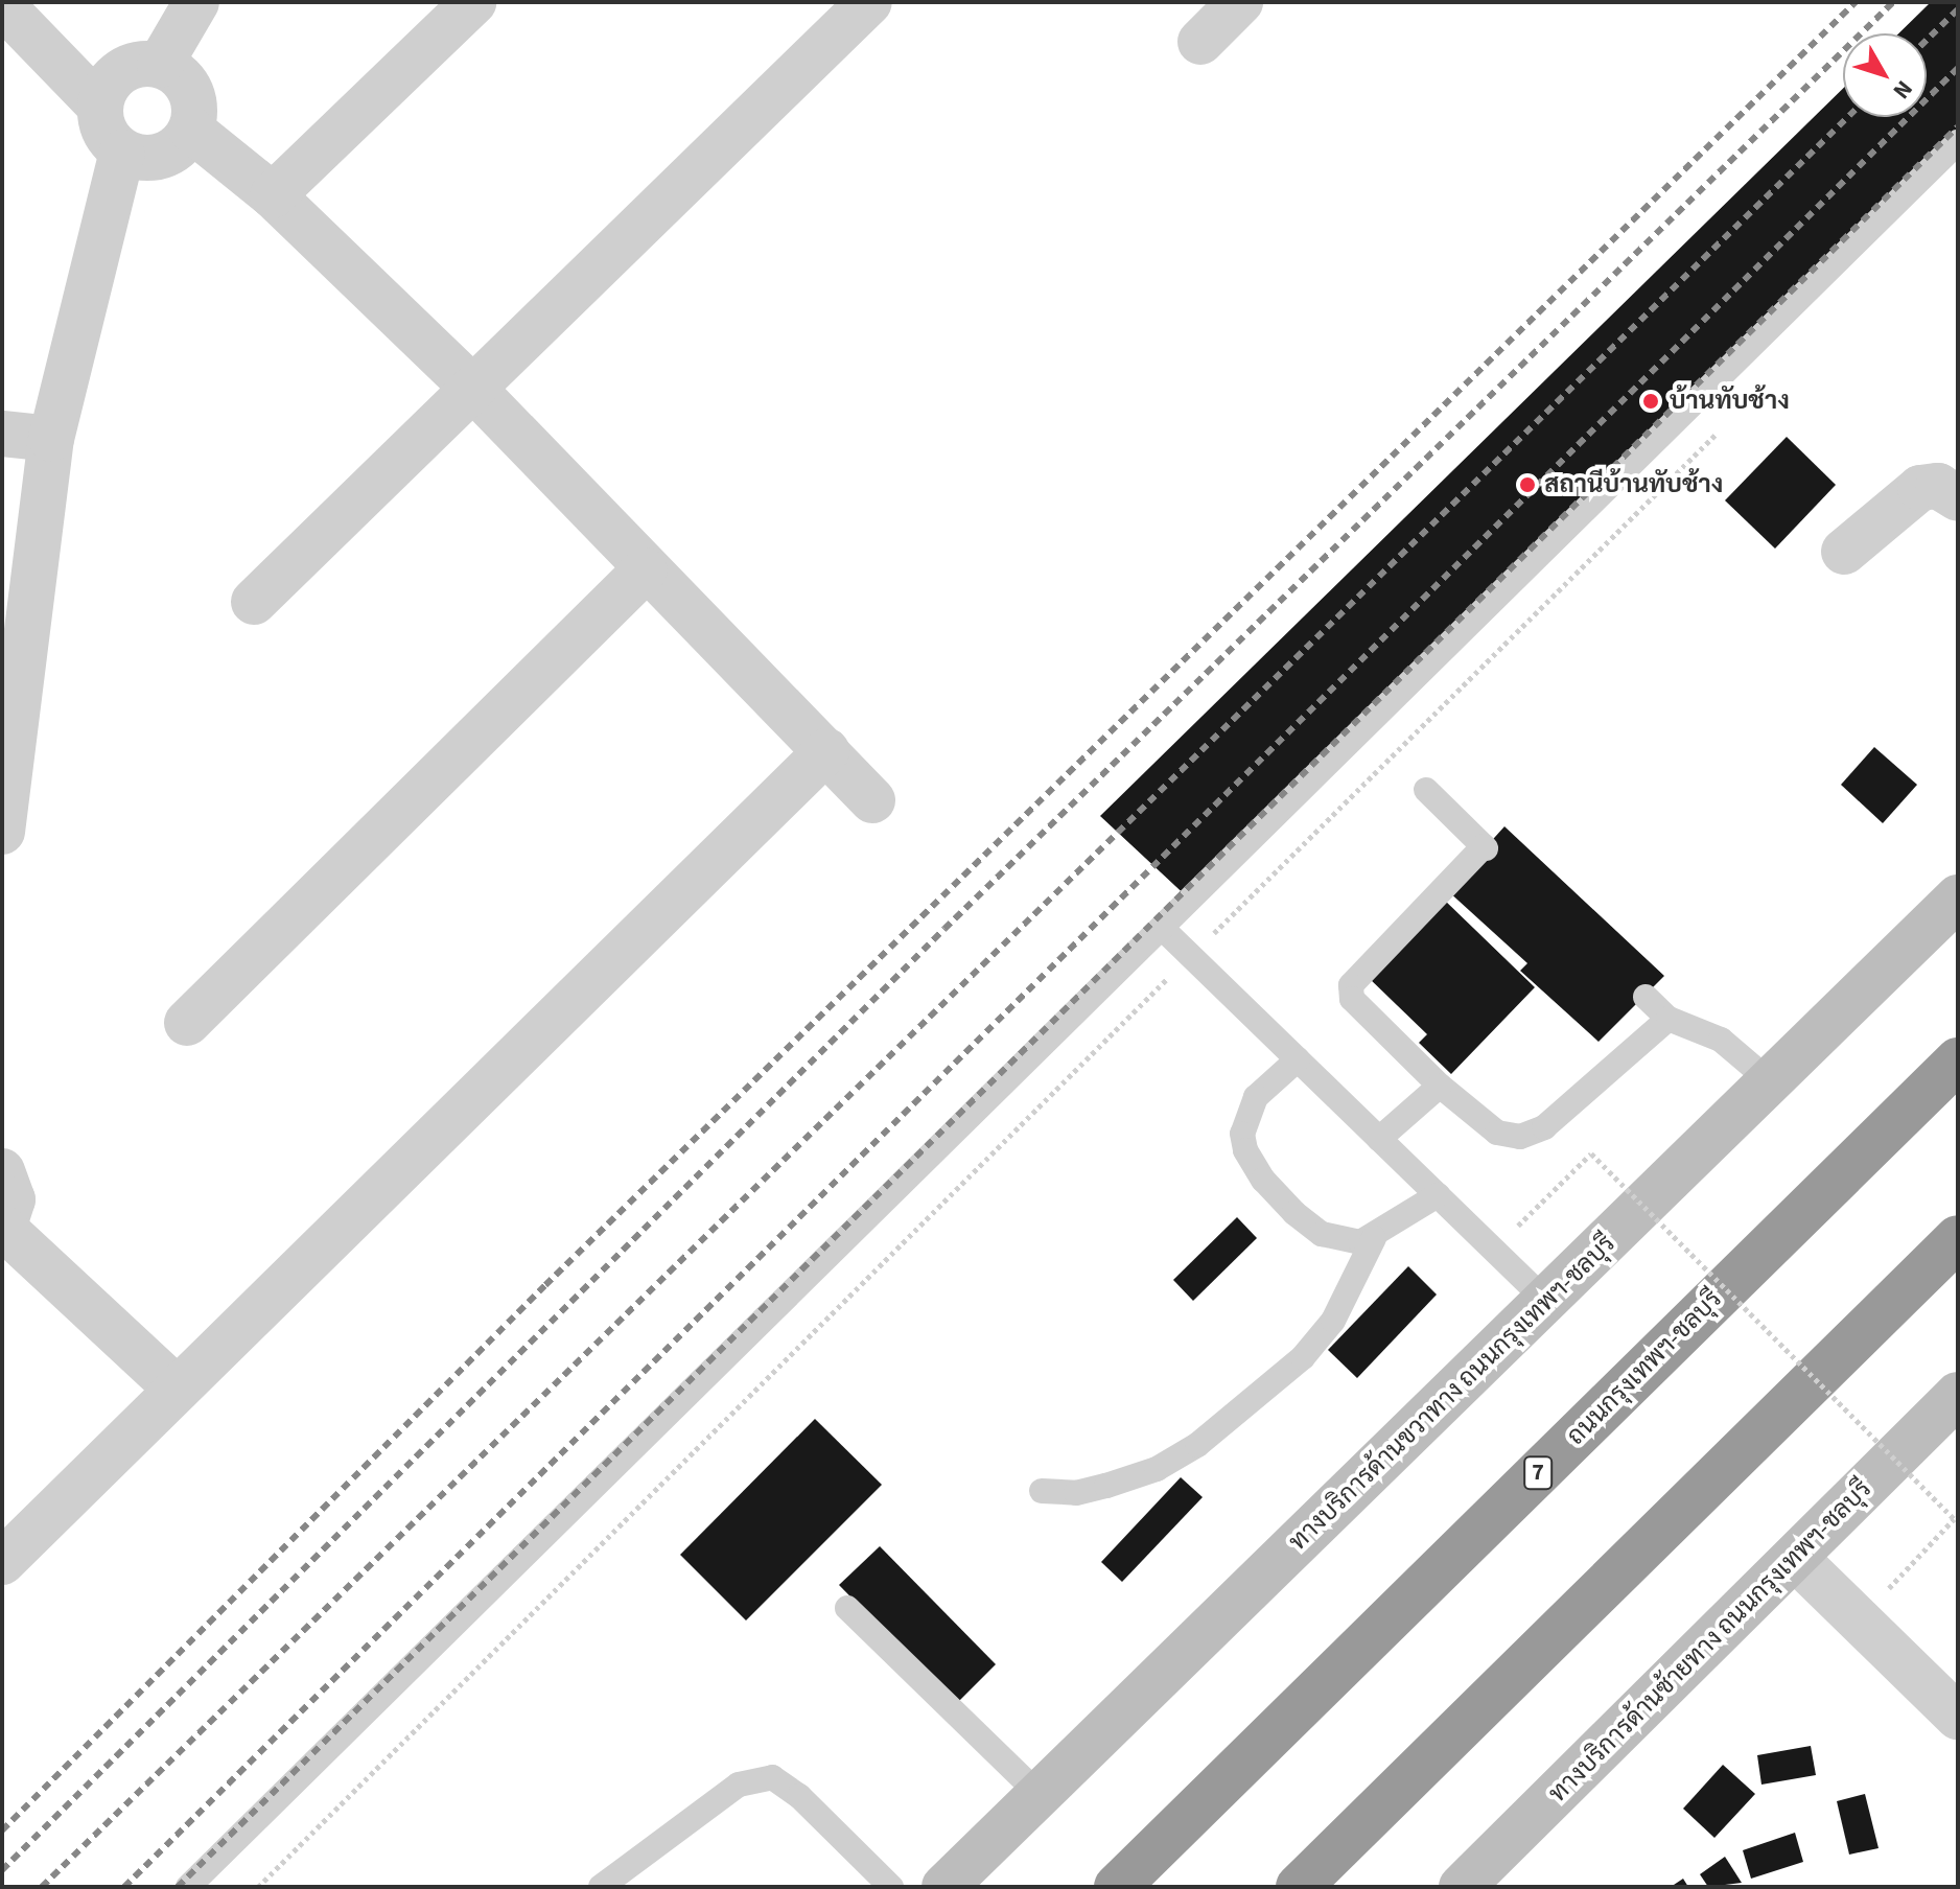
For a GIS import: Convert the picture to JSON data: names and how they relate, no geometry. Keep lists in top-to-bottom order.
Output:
{
  "streets": {
    "highway": ["ถนนกรุงเทพฯ-ชลบุรี", "7"],
    "main road": ["ทางบริการด้านขวาทาง ถนนกรุงเทพฯ-ชลบุรี", "ทางบริการด้านซ้ายทาง ถนนกรุงเทพฯ-ชลบุรี"]
  },
  "places": ["บ้านทับช้าง", "สถานีบ้านทับช้าง"],
  "north": "bottom right"
}
